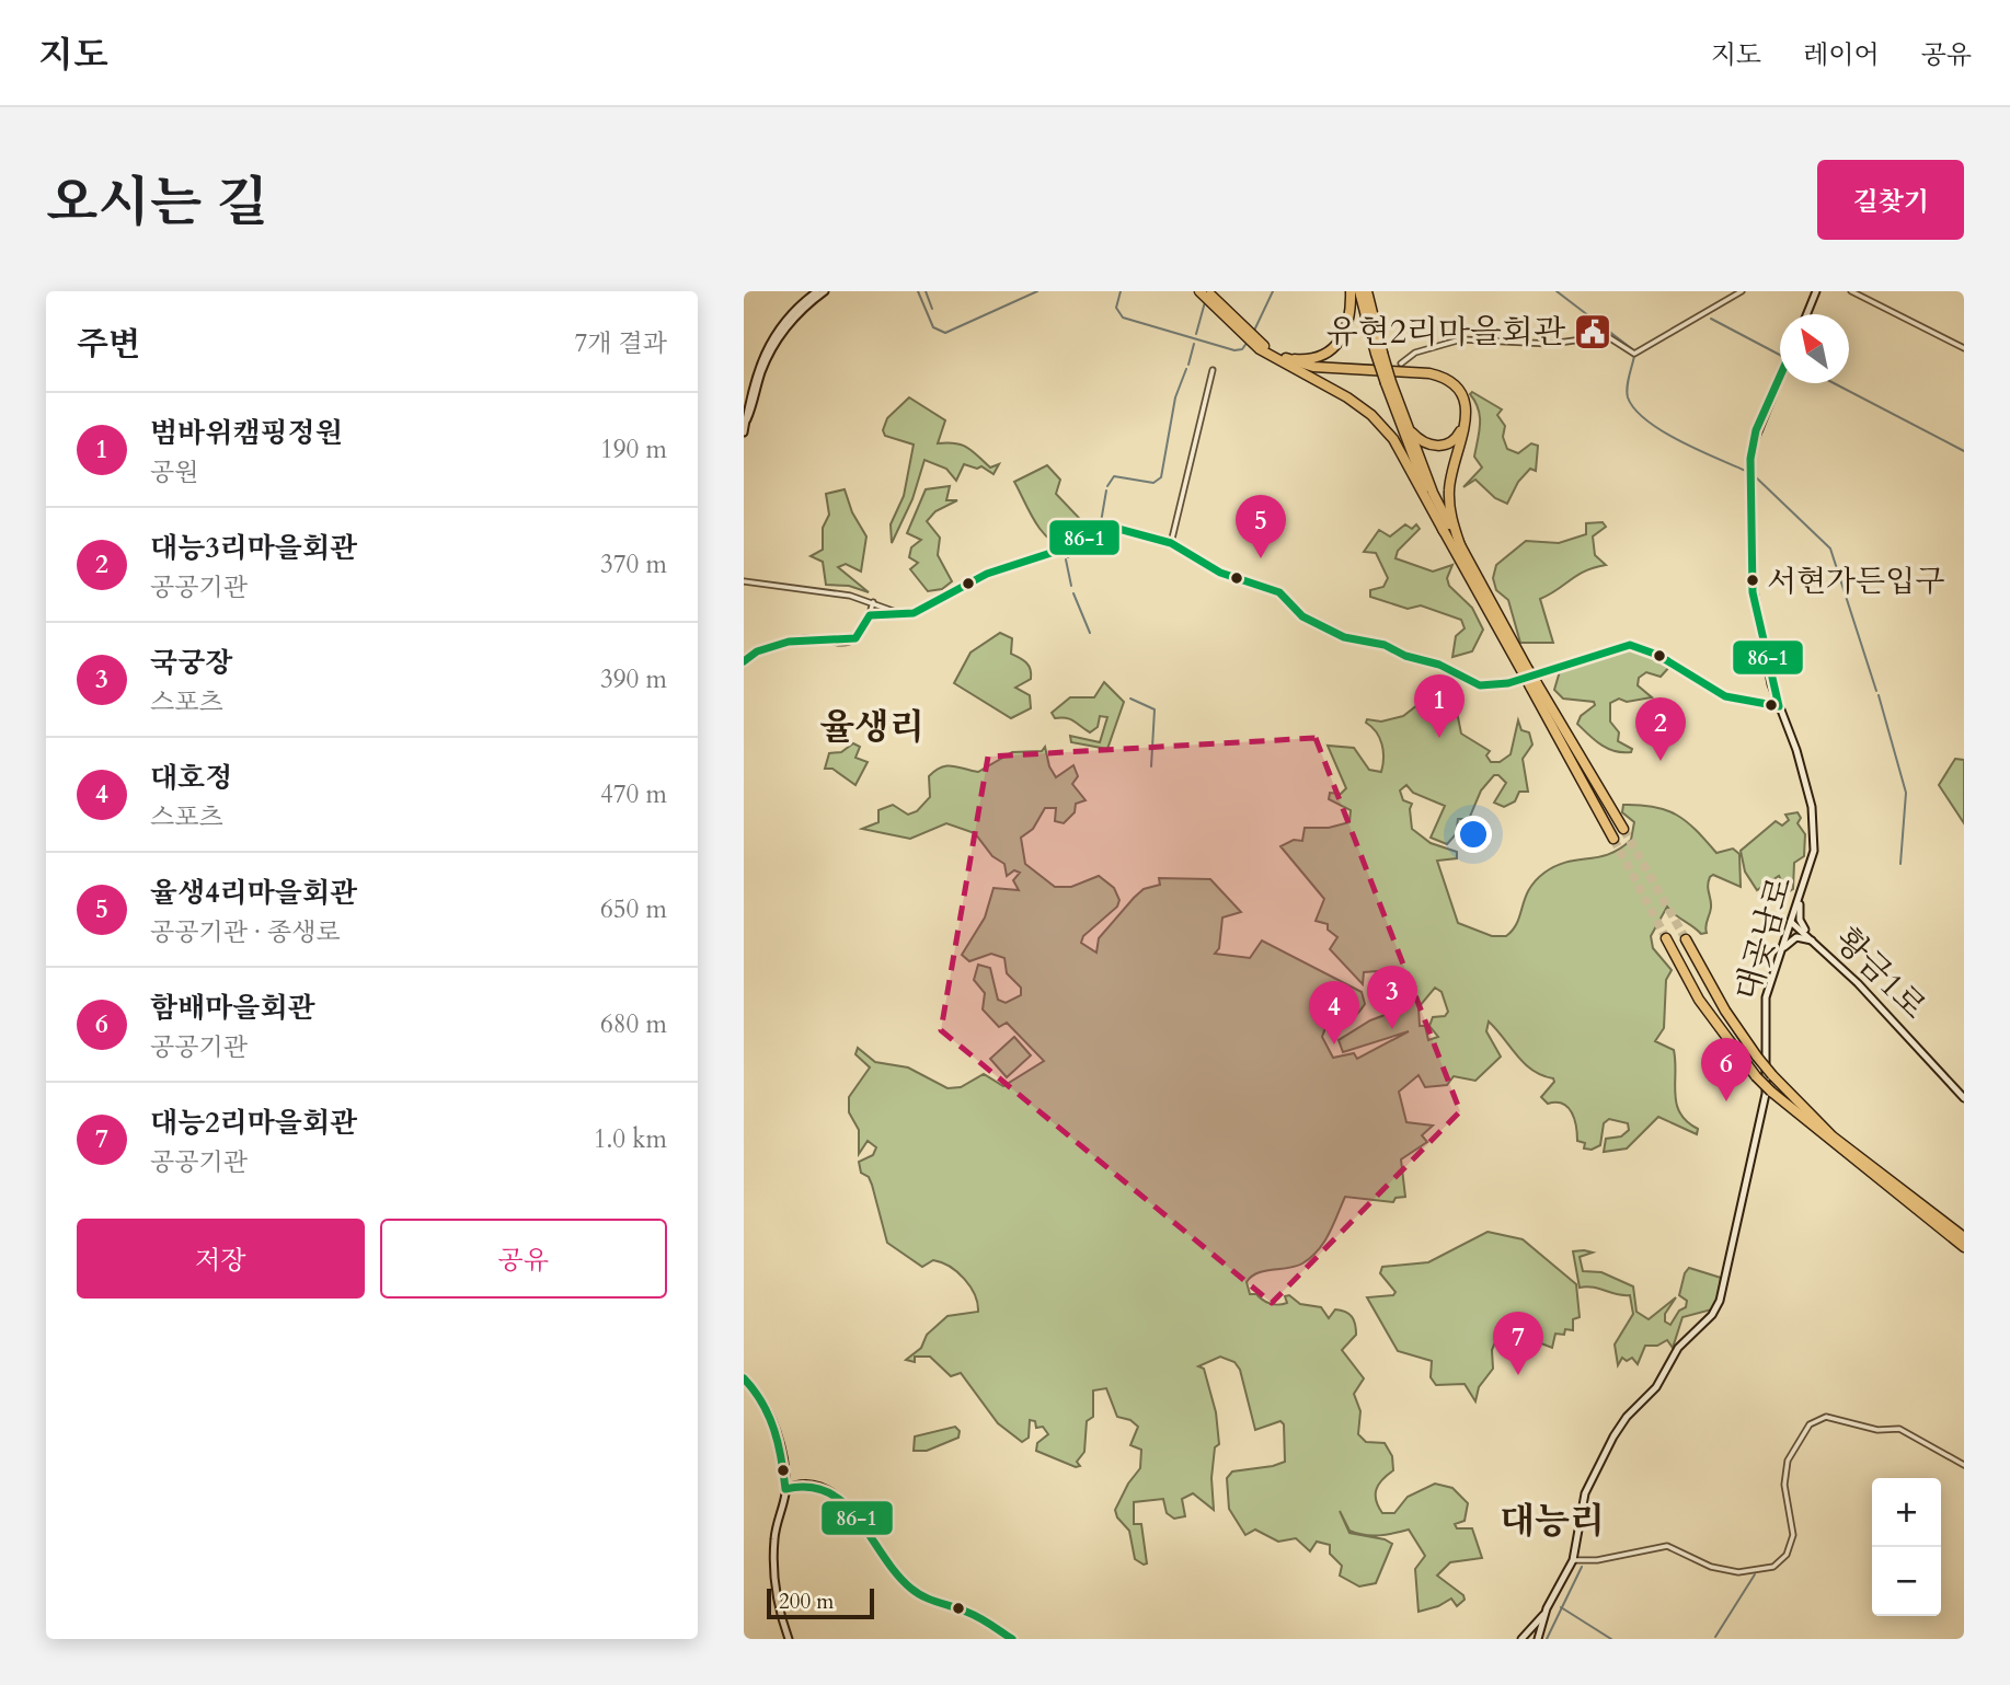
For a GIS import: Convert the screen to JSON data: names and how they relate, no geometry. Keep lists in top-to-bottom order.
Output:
{
  "streets": {
    "street": ["대곶남로", "황금1로"]
  },
  "crossings": [
    ["대곶남로", "황금1로"]
  ],
  "districts": ["율생리", "대능리"],
  "places": {
    "public building": ["유현2리마을회관"],
    "other": ["서현가든입구"]
  },
  "lines": ["transit line 86-1"],
  "scale_bar": "200 m",
  "north": "top left",
  "page": {
    "header": "지도",
    "nav": ["지도", "레이어", "공유"],
    "title": "오시는 길",
    "buttons": [
      "길찾기",
      ["저장", "공유"]
    ],
    "heading": ["주변", "7개 결과"],
    "list": [
      {
        "mark": "1",
        "name": "범바위캠핑정원",
        "note": "공원",
        "value": "190 m"
      },
      {
        "mark": "2",
        "name": "대능3리마을회관",
        "note": "공공기관",
        "value": "370 m"
      },
      {
        "mark": "3",
        "name": "국궁장",
        "note": "스포츠",
        "value": "390 m"
      },
      {
        "mark": "4",
        "name": "대호정",
        "note": "스포츠",
        "value": "470 m"
      },
      {
        "mark": "5",
        "name": "율생4리마을회관",
        "note": "공공기관 · 종생로",
        "value": "650 m"
      },
      {
        "mark": "6",
        "name": "함배마을회관",
        "note": "공공기관",
        "value": "680 m"
      },
      {
        "mark": "7",
        "name": "대능2리마을회관",
        "note": "공공기관",
        "value": "1.0 km"
      }
    ],
    "pins": [
      "5",
      "1",
      "2",
      "3",
      "4",
      "6",
      "7"
    ],
    "map_buttons": ["+", "−"],
    "scale": "200 m"
  }
}
